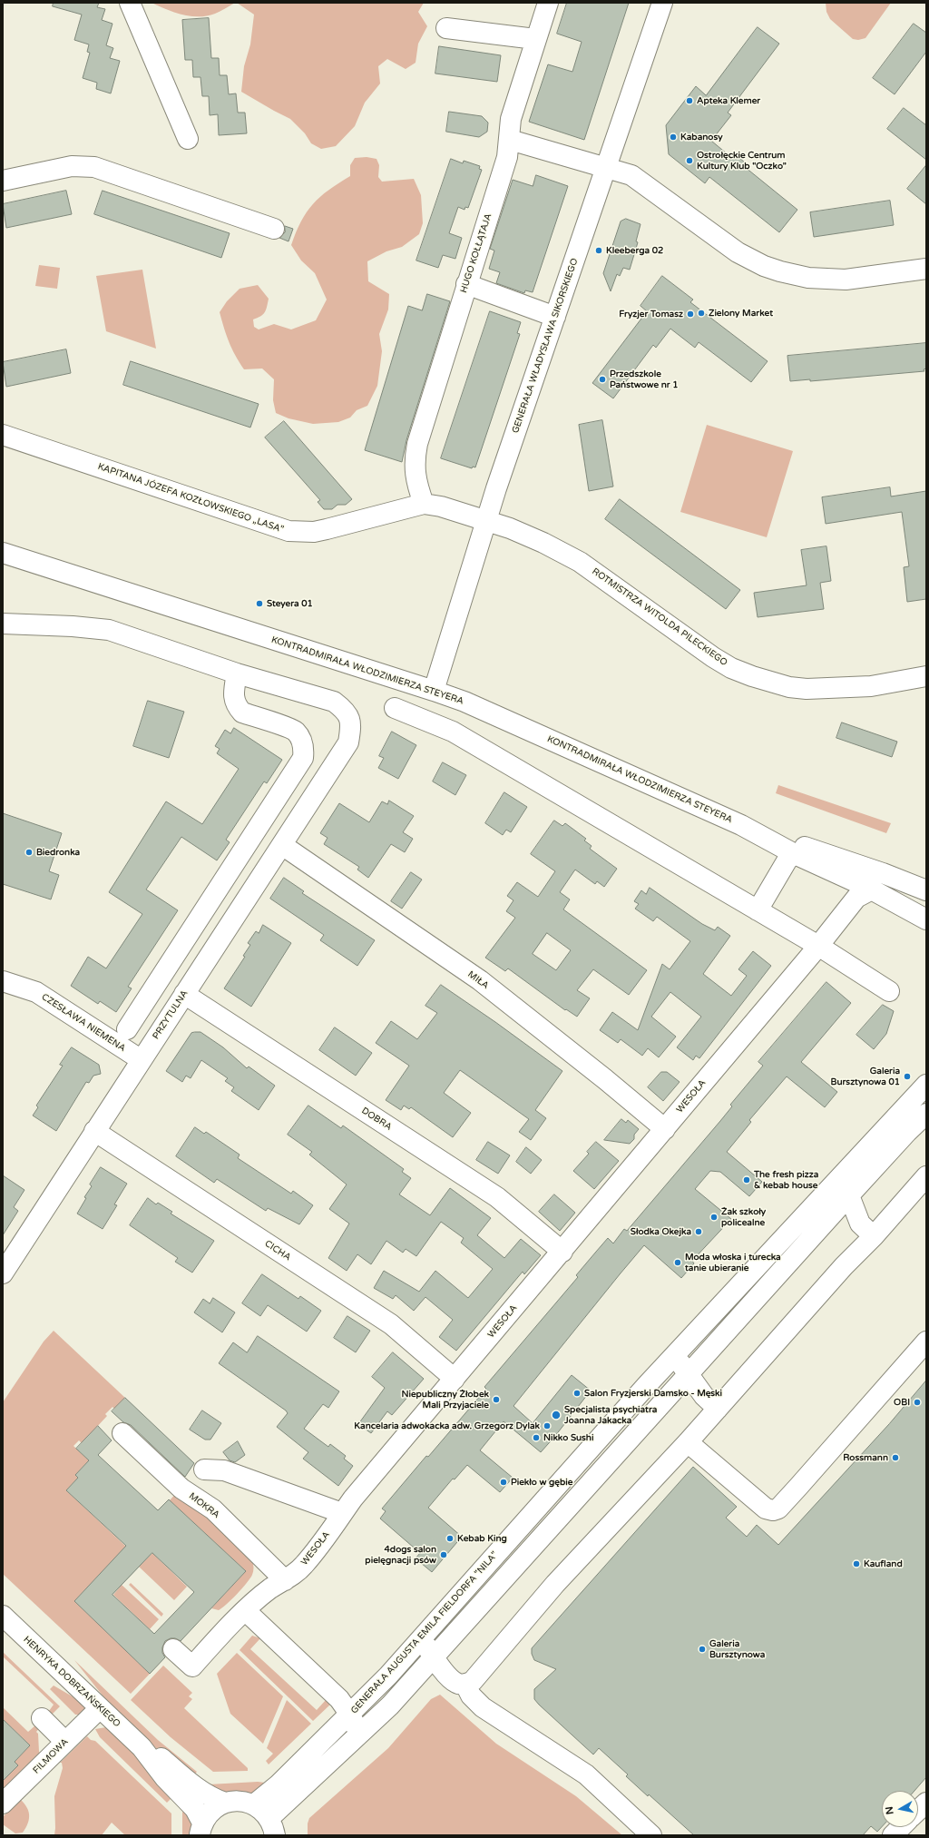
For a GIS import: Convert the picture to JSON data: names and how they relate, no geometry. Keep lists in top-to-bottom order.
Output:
{
  "streets": {
    "street": [
      "HUGO KOŁŁĄTAJA",
      "GENERAŁA WŁADYSŁAWA SIKORSKIEGO",
      "KAPITANA JÓZEFA KOZŁOWSKIEGO „LASA”",
      "ROTMISTRZA WITOLDA PILECKIEGO",
      "KONTRADMIRAŁA WŁODZIMIERZA STEYERA",
      "MIŁA",
      "PRZYTULNA",
      "CZESŁAWA NIEMENA",
      "WESOŁA",
      "DOBRA",
      "CICHA",
      "MOKRA",
      "GENERAŁA AUGUSTA EMILA FIELDORFA \"NILA\"",
      "HENRYKA DOBRZAŃSKIEGO",
      "FILMOWA"
    ]
  },
  "crossings": [
    ["HUGO KOŁŁĄTAJA", "KAPITANA JÓZEFA KOZŁOWSKIEGO „LASA”"],
    ["GENERAŁA WŁADYSŁAWA SIKORSKIEGO", "KAPITANA JÓZEFA KOZŁOWSKIEGO „LASA”"],
    ["GENERAŁA WŁADYSŁAWA SIKORSKIEGO", "ROTMISTRZA WITOLDA PILECKIEGO"],
    ["GENERAŁA WŁADYSŁAWA SIKORSKIEGO", "KONTRADMIRAŁA WŁODZIMIERZA STEYERA"],
    ["KAPITANA JÓZEFA KOZŁOWSKIEGO „LASA”", "ROTMISTRZA WITOLDA PILECKIEGO"],
    ["KONTRADMIRAŁA WŁODZIMIERZA STEYERA", "WESOŁA"],
    ["MIŁA", "PRZYTULNA"],
    ["MIŁA", "WESOŁA"],
    ["PRZYTULNA", "CZESŁAWA NIEMENA"],
    ["PRZYTULNA", "DOBRA"],
    ["PRZYTULNA", "CICHA"],
    ["WESOŁA", "DOBRA"],
    ["WESOŁA", "CICHA"],
    ["WESOŁA", "MOKRA"],
    ["HENRYKA DOBRZAŃSKIEGO", "FILMOWA"]
  ],
  "places": [
    "Apteka Klemer",
    "Kabanosy",
    "Ostrołęckie Centrum Kultury Klub \"Oczko\"",
    "Kleeberga 02",
    "Zielony Market",
    "Fryzjer Tomasz",
    "Przedszkole Państwowe nr 1",
    "Steyera 01",
    "Biedronka",
    "Galeria Bursztynowa 01",
    "The fresh pizza & kebab house",
    "Żak szkoły policealne",
    "Słodka Okejka",
    "Moda włoska i turecka tanie ubieranie",
    "Salon Fryzjerski Damsko - Męski",
    "Niepubliczny Żłobek Mali Przyjaciele",
    "OBI",
    "Specjalista psychiatra Joanna Jakacka",
    "Kancelaria adwokacka adw. Grzegorz Dylak",
    "Nikko Sushi",
    "Rossmann",
    "Piekło w gębie",
    "Kebab King",
    "4dogs salon pielęgnacji psów",
    "Kaufland",
    "Galeria Bursztynowa"
  ],
  "north": "left"
}
